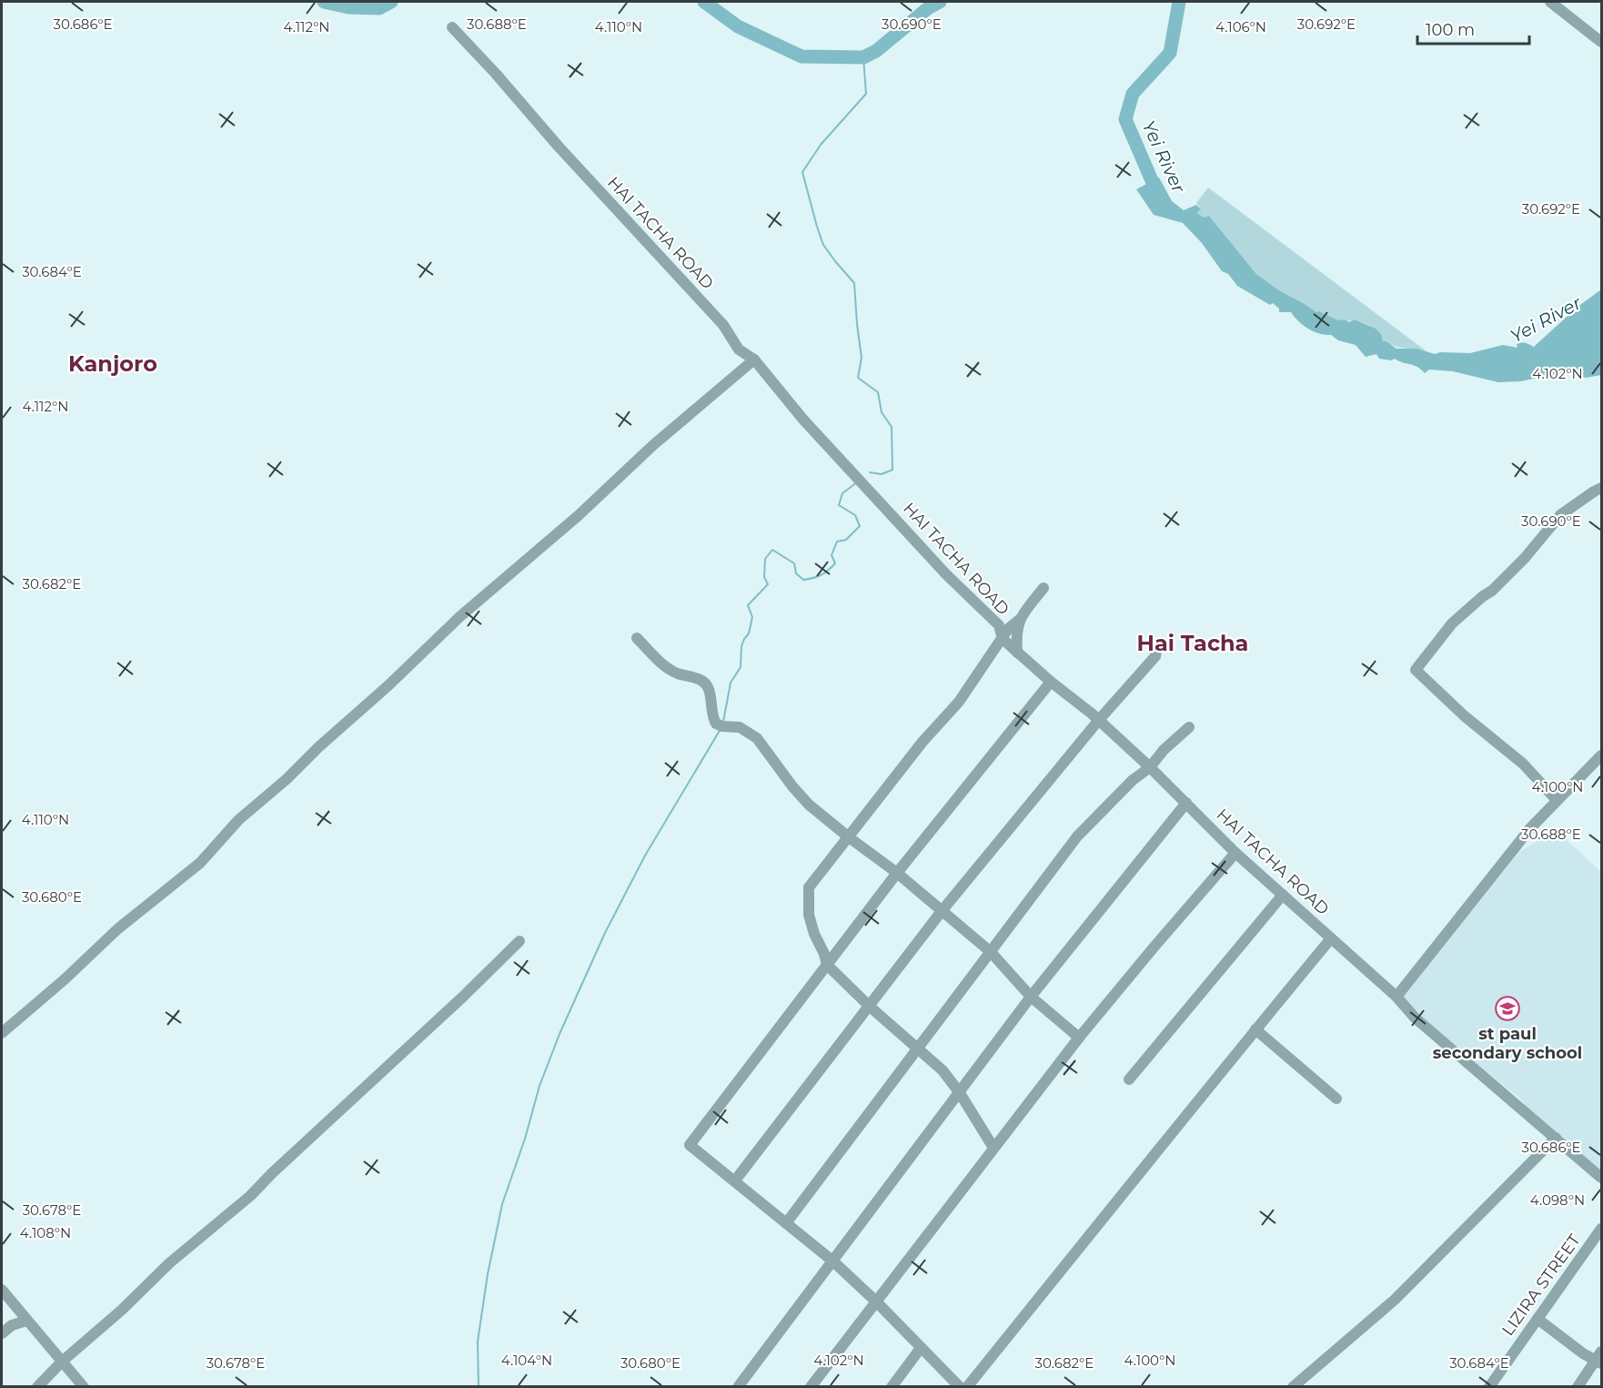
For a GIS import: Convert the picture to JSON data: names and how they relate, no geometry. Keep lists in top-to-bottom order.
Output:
{
  "streets": {
    "street": ["HAI TACHA ROAD", "LIZIRA STREET"]
  },
  "districts": ["Kanjoro", "Hai Tacha"],
  "water": ["Yei River"],
  "places": {
    "school or university": ["st paul secondary school"]
  },
  "scale_bar": "100 m",
  "coordinates": [
    "30.686°E",
    "30.688°E",
    "30.690°E",
    "30.692°E",
    "4.112°N",
    "4.110°N",
    "4.106°N",
    "30.684°E",
    "4.102°N",
    "30.682°E",
    "4.100°N",
    "30.680°E",
    "4.098°N",
    "30.678°E",
    "4.108°N",
    "4.104°N"
  ]
}
